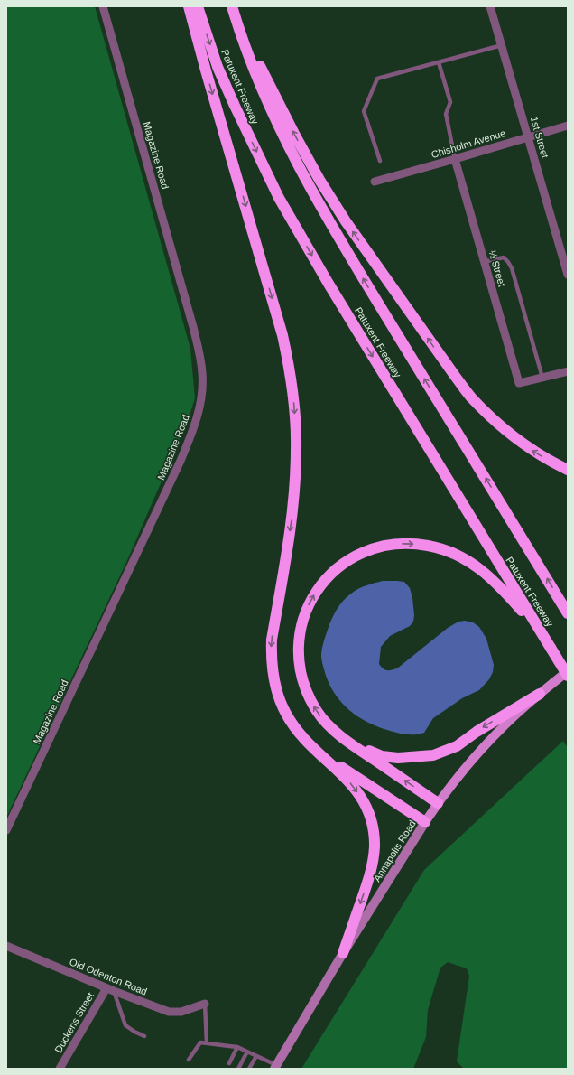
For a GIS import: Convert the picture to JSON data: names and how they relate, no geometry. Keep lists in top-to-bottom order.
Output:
{
  "streets": {
    "highway": ["Patuxent Freeway"],
    "main road": ["Annapolis Road"],
    "street": [
      "1st Street",
      "Chisholm Avenue",
      "Magazine Road",
      "½ Street",
      "Old Odenton Road",
      "Duckens Street"
    ]
  },
  "crossings": [
    ["1st Street", "Chisholm Avenue"],
    ["Chisholm Avenue", "½ Street"],
    ["Old Odenton Road", "Duckens Street"]
  ]
}
